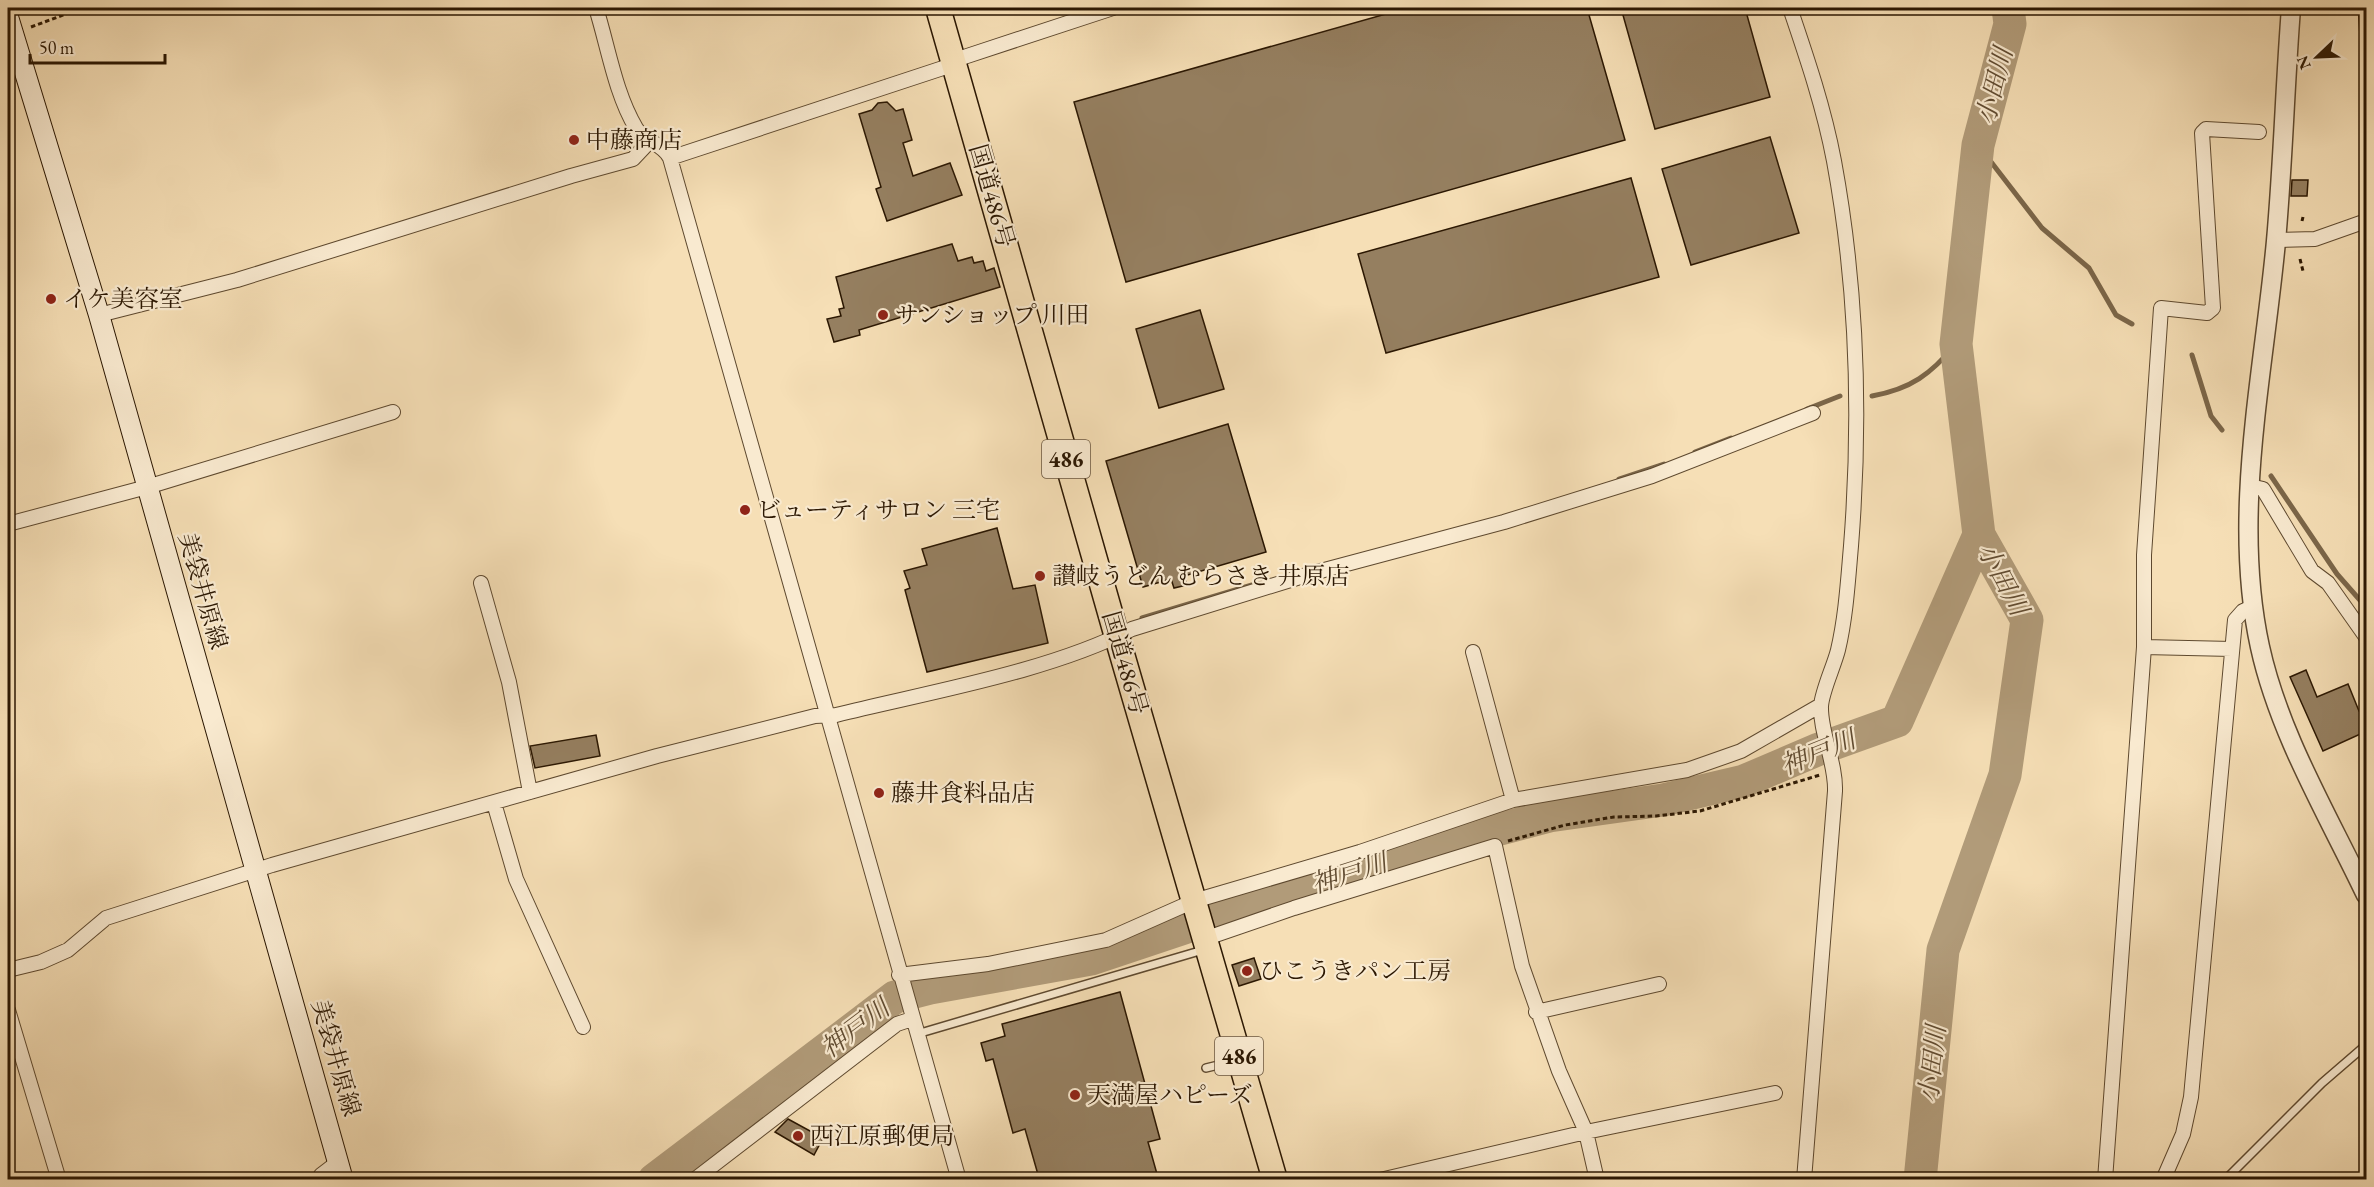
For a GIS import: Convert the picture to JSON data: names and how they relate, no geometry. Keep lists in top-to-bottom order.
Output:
{
  "streets": {
    "highway": ["国道486号", "486"],
    "main road": ["美袋井原線"]
  },
  "water": ["小田川", "神戸川"],
  "places": [
    "中藤商店",
    "イケ美容室",
    "サンショップ 川田",
    "ビューティサロン 三宅",
    "讃岐うどん むらさき 井原店",
    "藤井食料品店",
    "ひこうきパン工房",
    "天満屋ハピーズ",
    "西江原郵便局"
  ],
  "scale_bar": "50 m",
  "north": "bottom left"
}
